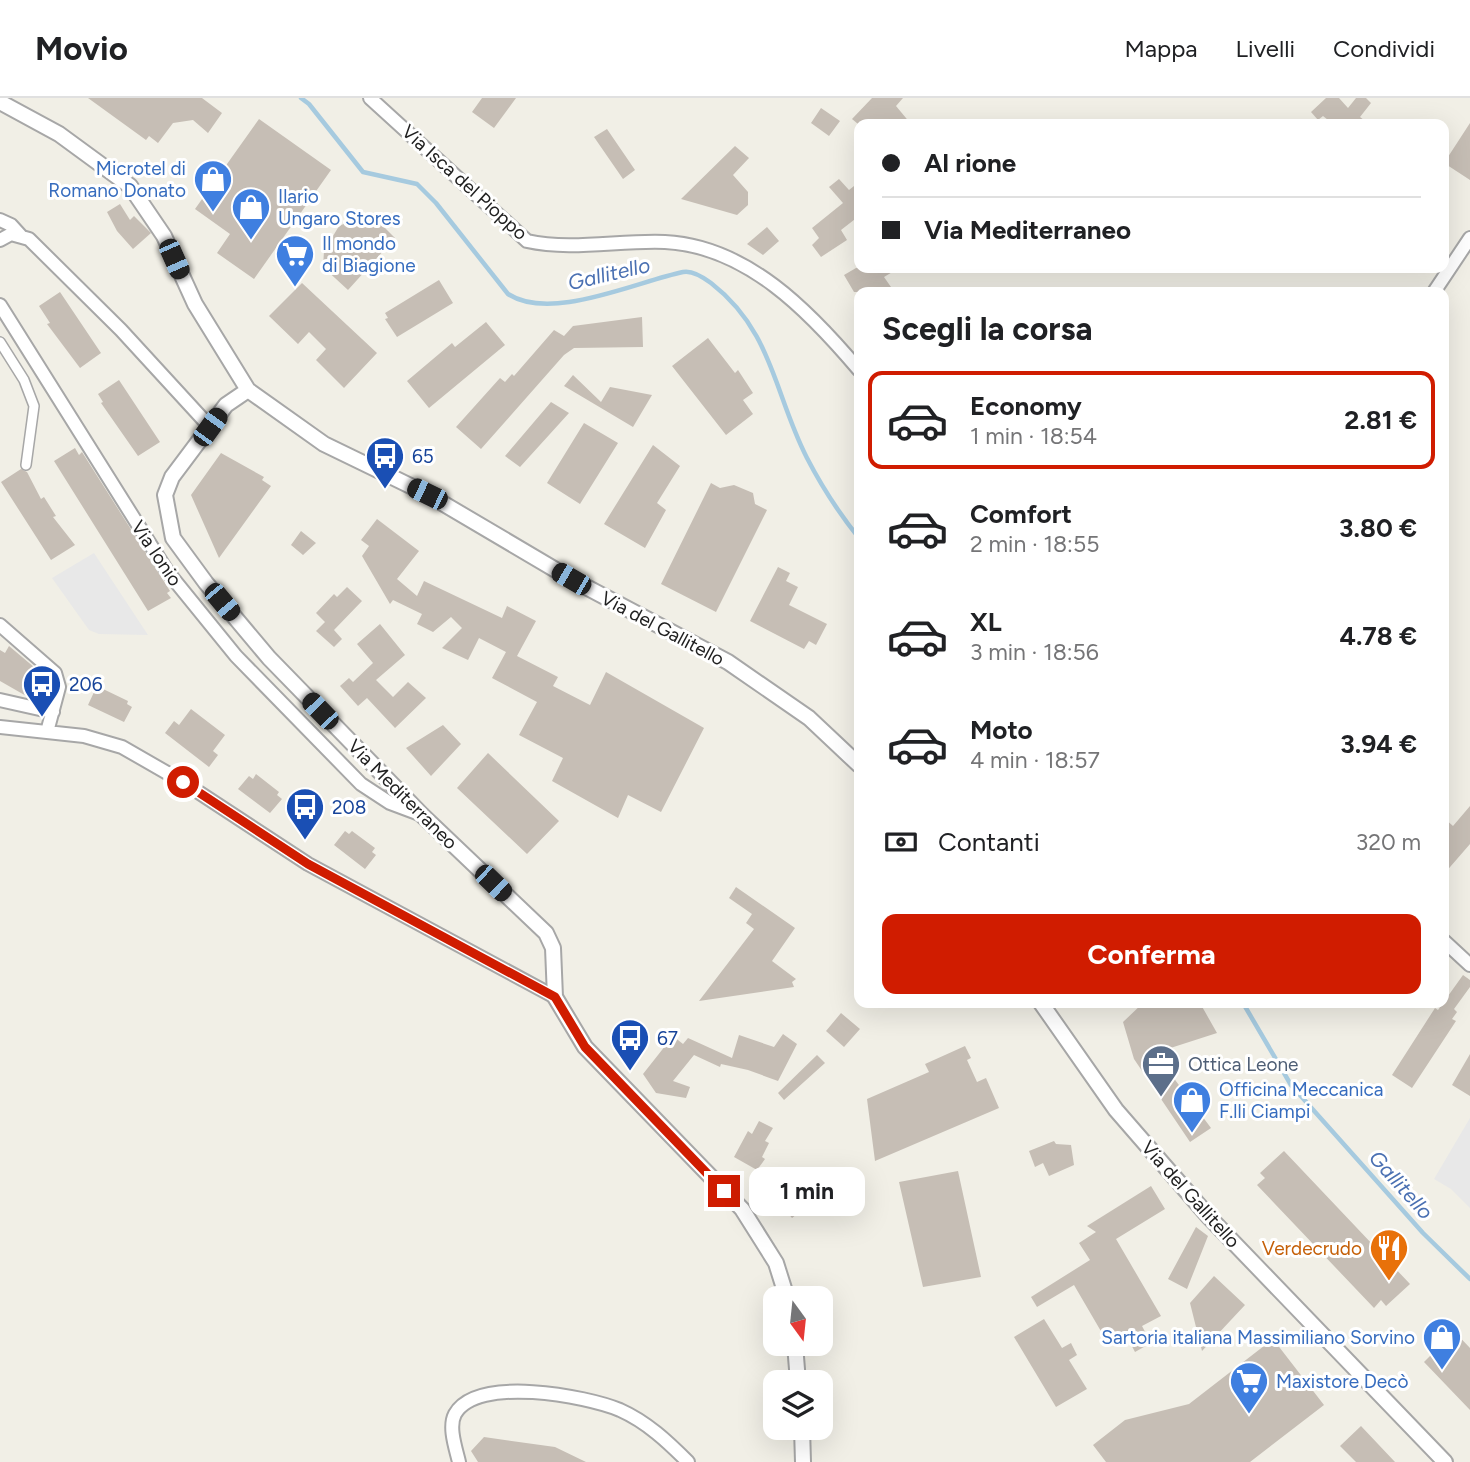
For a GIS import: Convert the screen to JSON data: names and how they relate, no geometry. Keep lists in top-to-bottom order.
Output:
{
  "streets": {
    "street": [
      "Via Isca del Pioppo",
      "Via Ionio",
      "Via del Gallitello",
      "Via Mediterraneo"
    ]
  },
  "crossings": [
    ["Via Ionio", "Via Mediterraneo"],
    ["Via del Gallitello", "Via Mediterraneo"]
  ],
  "water": ["Gallitello"],
  "places": {
    "shop": [
      "Microtel di Romano Donato",
      "Ilario Ungaro Stores",
      "Officina Meccanica F.lli Ciampi",
      "Sartoria italiana Massimiliano Sorvino"
    ],
    "supermarket": ["Il mondo di Biagione", "Maxistore Decò"],
    "bus stop": [
      "65",
      "206",
      "208",
      "67"
    ],
    "office": ["Ottica Leone"],
    "restaurant": ["Verdecrudo"]
  },
  "north": "bottom",
  "page": {
    "header": "Movio",
    "nav": ["Mappa", "Livelli", "Condividi"],
    "banner": ["Al rione", "Via Mediterraneo"],
    "heading": "Scegli la corsa",
    "list": [
      {
        "name": "Economy",
        "note": "1 min · 18:54",
        "value": "2.81 €"
      },
      {
        "name": "Comfort",
        "note": "2 min · 18:55",
        "value": "3.80 €"
      },
      {
        "name": "XL",
        "note": "3 min · 18:56",
        "value": "4.78 €"
      },
      {
        "name": "Moto",
        "note": "4 min · 18:57",
        "value": "3.94 €"
      }
    ],
    "pay": ["Contanti", "320 m"],
    "buttons": "Conferma",
    "bubble": "1 min"
  }
}
